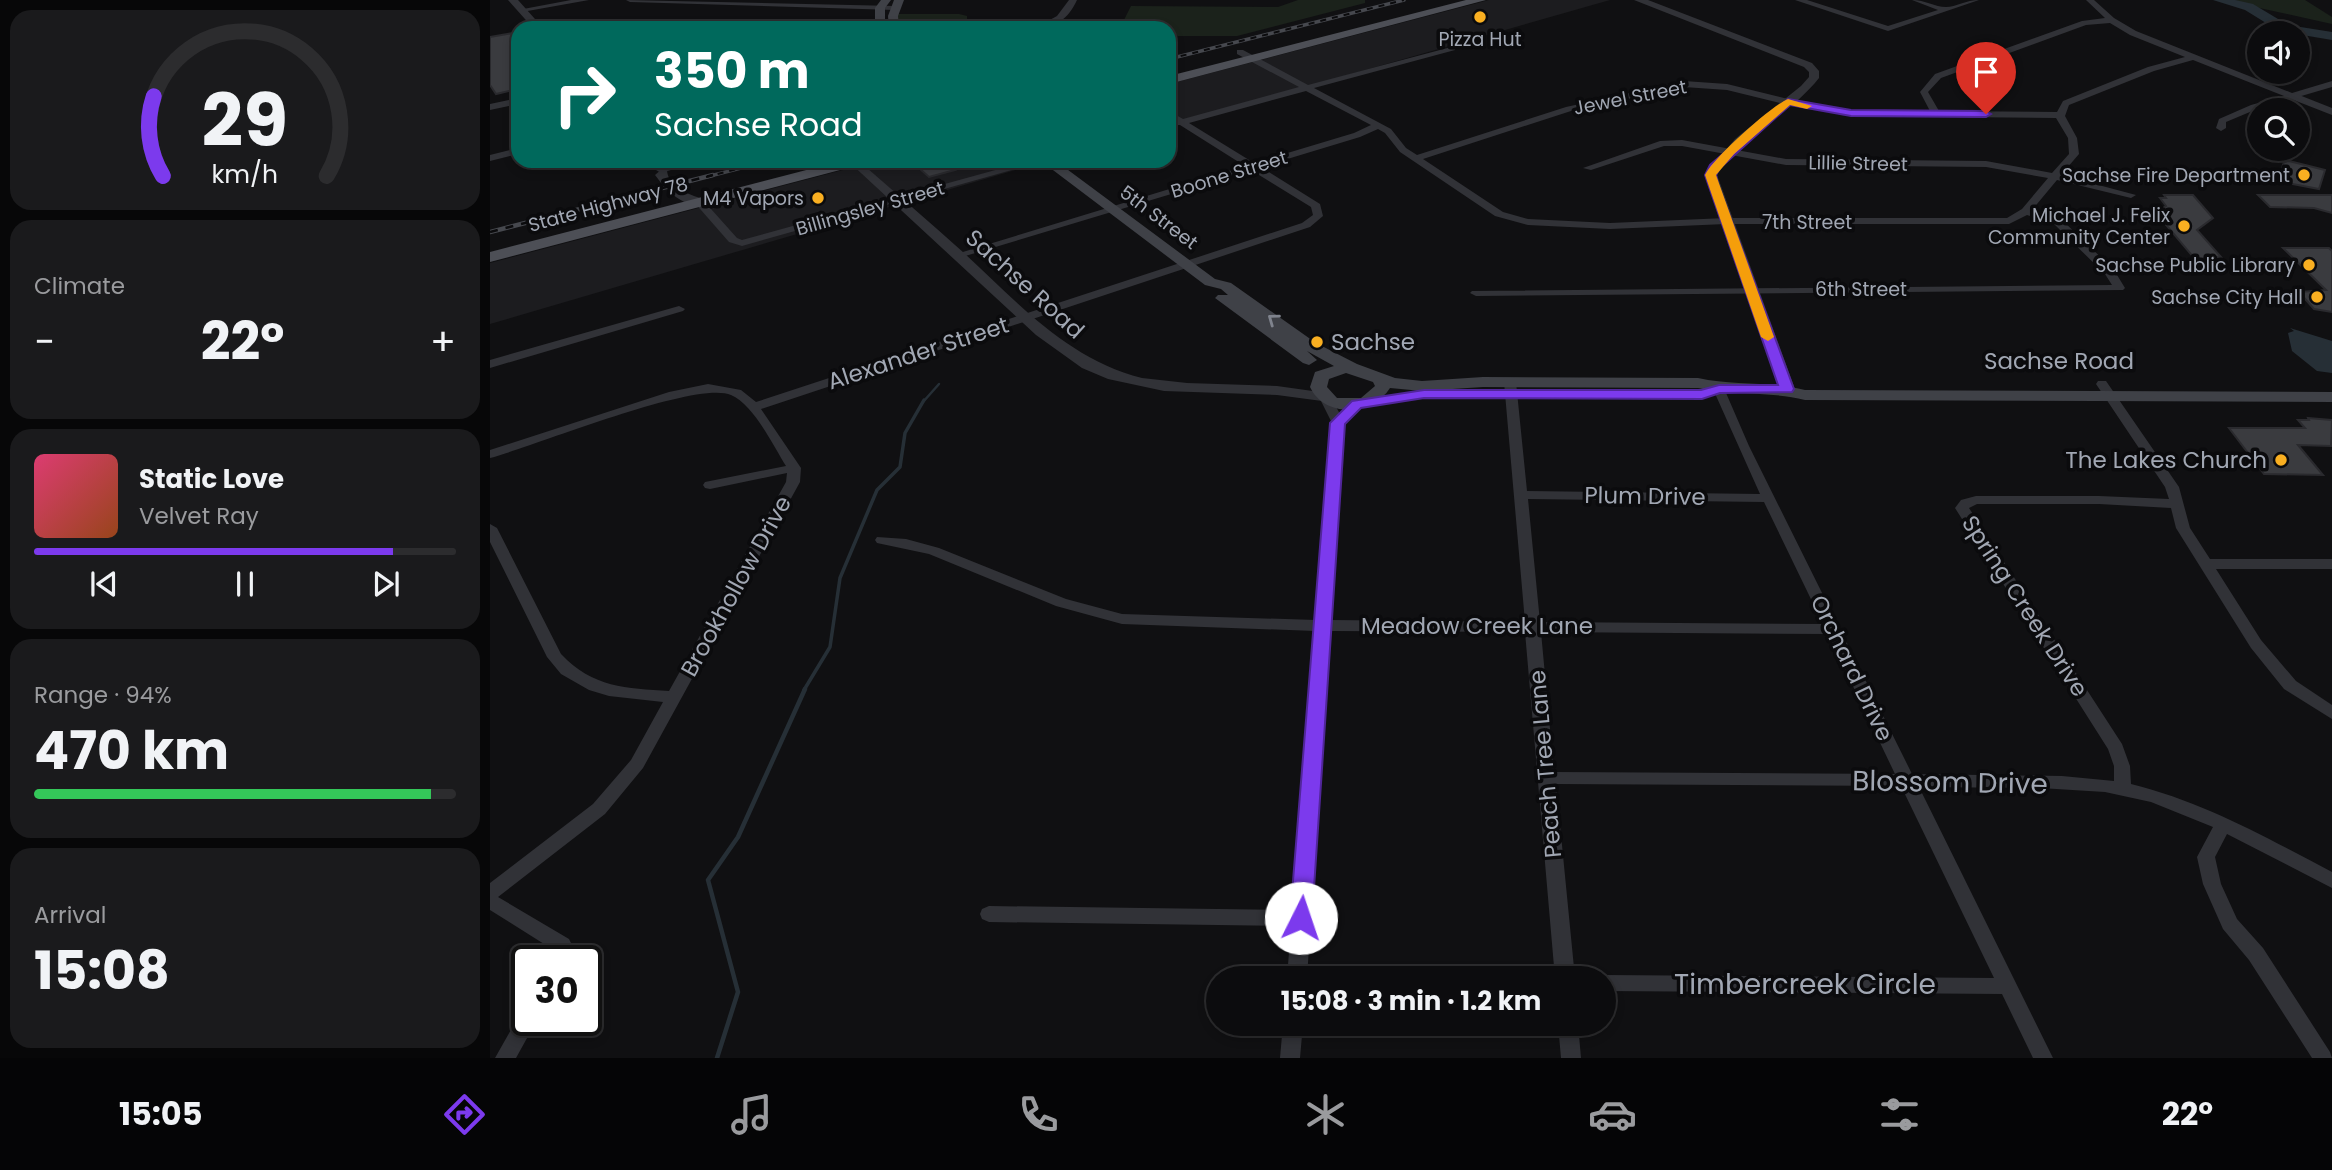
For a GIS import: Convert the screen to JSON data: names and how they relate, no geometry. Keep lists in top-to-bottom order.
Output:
{
  "streets": {
    "main road": ["State Highway 78", "5th Street", "Sachse Road"],
    "street": [
      "Jewel Street",
      "Lillie Street",
      "Boone Street",
      "Billingsley Street",
      "7th Street",
      "6th Street",
      "Alexander Street",
      "Plum Drive",
      "Brookhollow Drive",
      "Spring Creek Drive",
      "Meadow Creek Lane",
      "Orchard Drive",
      "Peach Tree Lane",
      "Blossom Drive",
      "Timbercreek Circle"
    ]
  },
  "crossings": [
    ["Jewel Street", "7th Street"],
    ["Boone Street", "5th Street"],
    ["Boone Street", "7th Street"],
    ["Boone Street", "Sachse Road"],
    ["Boone Street", "Alexander Street"],
    ["State Highway 78", "Billingsley Street"],
    ["Billingsley Street", "Sachse Road"],
    ["5th Street", "Sachse Road"],
    ["5th Street", "Alexander Street"],
    ["7th Street", "6th Street"],
    ["Sachse Road", "Alexander Street"],
    ["Sachse Road", "Orchard Drive"],
    ["Sachse Road", "Peach Tree Lane"],
    ["Alexander Street", "Brookhollow Drive"],
    ["Plum Drive", "Orchard Drive"],
    ["Plum Drive", "Peach Tree Lane"],
    ["Spring Creek Drive", "Blossom Drive"],
    ["Meadow Creek Lane", "Orchard Drive"],
    ["Meadow Creek Lane", "Peach Tree Lane"],
    ["Orchard Drive", "Blossom Drive"],
    ["Orchard Drive", "Timbercreek Circle"],
    ["Peach Tree Lane", "Blossom Drive"]
  ],
  "places": [
    "Pizza Hut",
    "Sachse Fire Department",
    "M4 Vapors",
    "Michael J. Felix Community Center",
    "Sachse Public Library",
    "Sachse City Hall",
    "Sachse",
    "The Lakes Church"
  ],
  "page": {
    "turn": ["350 m", "Sachse Road"],
    "tile": [
      "Climate",
      ["Range · 94%", "470 km"],
      ["Arrival", "15:08"]
    ],
    "heat": ["−", "22°", "+"],
    "song": ["Static Love", "Velvet Ray"],
    "limit": "30",
    "trip": "15:08 · 3 min · 1.2 km",
    "tabs": ["15:05", "22°"],
    "gauge": ["29", "km/h"]
  }
}
